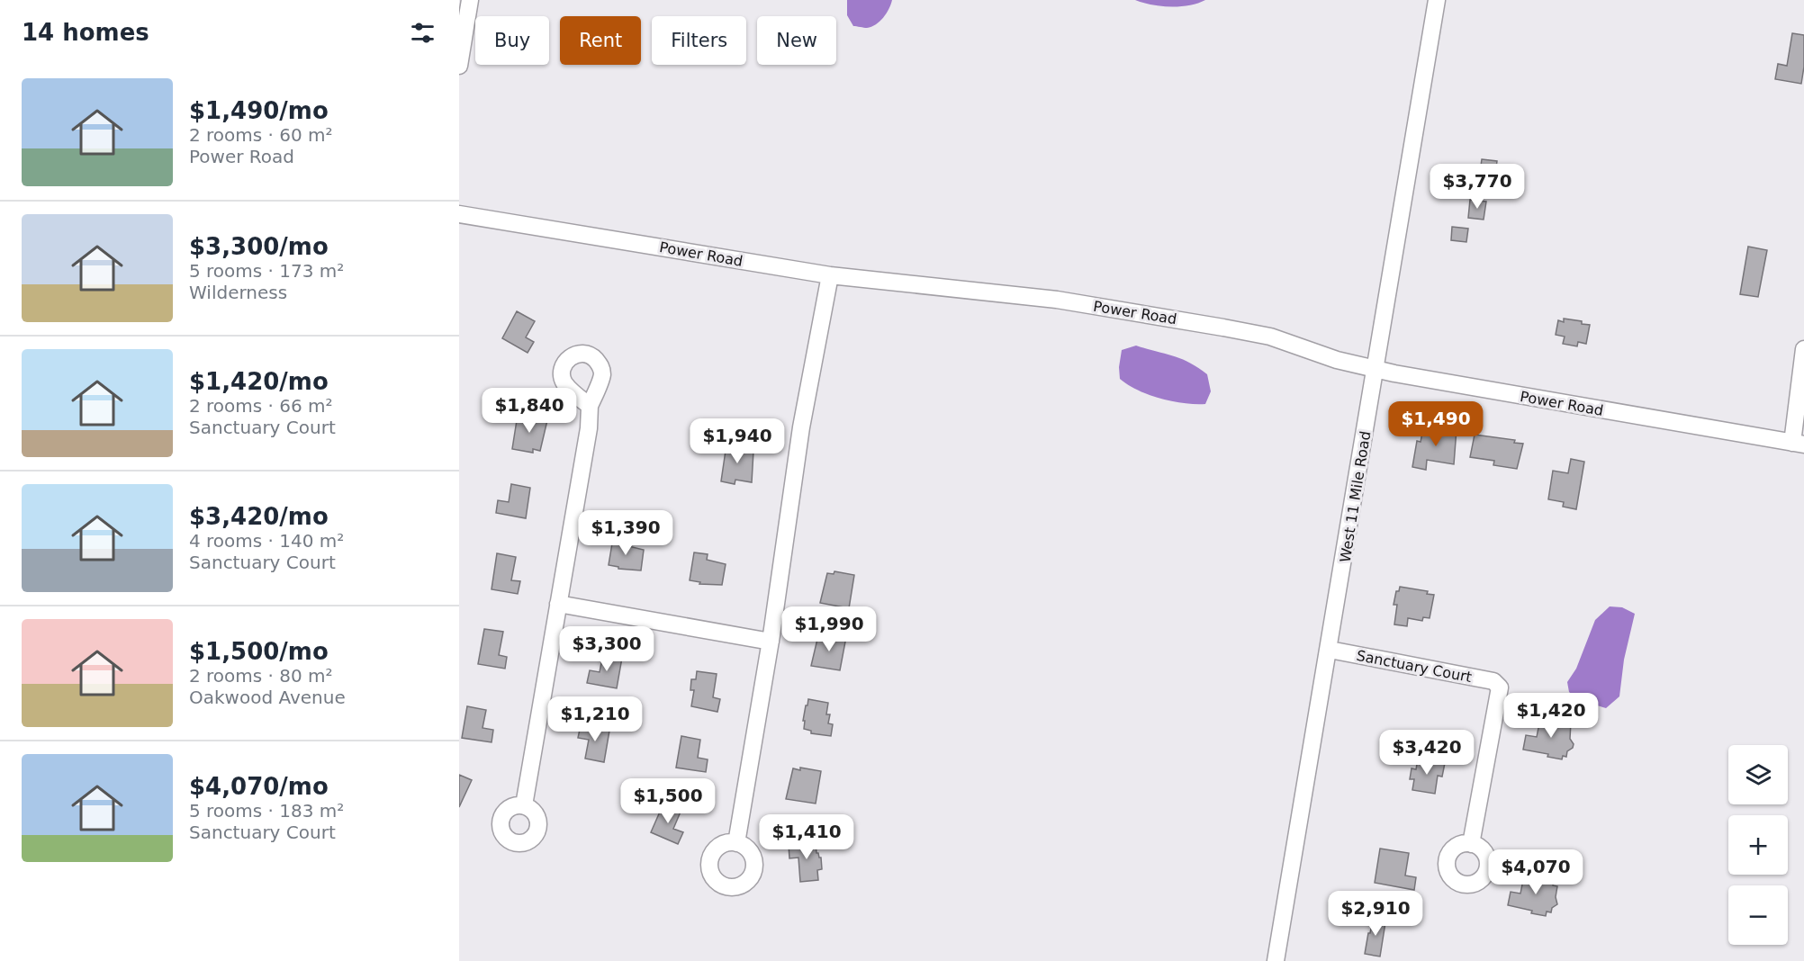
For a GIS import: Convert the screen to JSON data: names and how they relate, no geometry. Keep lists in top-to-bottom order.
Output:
{
  "streets": {
    "street": ["Power Road", "West 11 Mile Road", "Sanctuary Court"]
  },
  "crossings": [
    ["Power Road", "West 11 Mile Road"],
    ["West 11 Mile Road", "Sanctuary Court"]
  ],
  "page": {
    "heading": "14 homes",
    "chip": [
      "Buy",
      "Rent",
      "Filters",
      "New"
    ],
    "list": [
      {
        "name": "$1,490/mo",
        "note": "2 rooms · 60 m² · Power Road"
      },
      {
        "name": "$3,300/mo",
        "note": "5 rooms · 173 m² · Wilderness"
      },
      {
        "name": "$1,420/mo",
        "note": "2 rooms · 66 m² · Sanctuary Court"
      },
      {
        "name": "$3,420/mo",
        "note": "4 rooms · 140 m² · Sanctuary Court"
      },
      {
        "name": "$1,500/mo",
        "note": "2 rooms · 80 m² · Oakwood Avenue"
      },
      {
        "name": "$4,070/mo",
        "note": "5 rooms · 183 m² · Sanctuary Court"
      }
    ],
    "price": [
      "$3,770",
      "$1,840",
      "$1,490",
      "$1,940",
      "$1,390",
      "$1,990",
      "$3,300",
      "$1,420",
      "$1,210",
      "$3,420",
      "$1,500",
      "$1,410",
      "$4,070",
      "$2,910"
    ],
    "map_buttons": ["+", "−"]
  }
}
